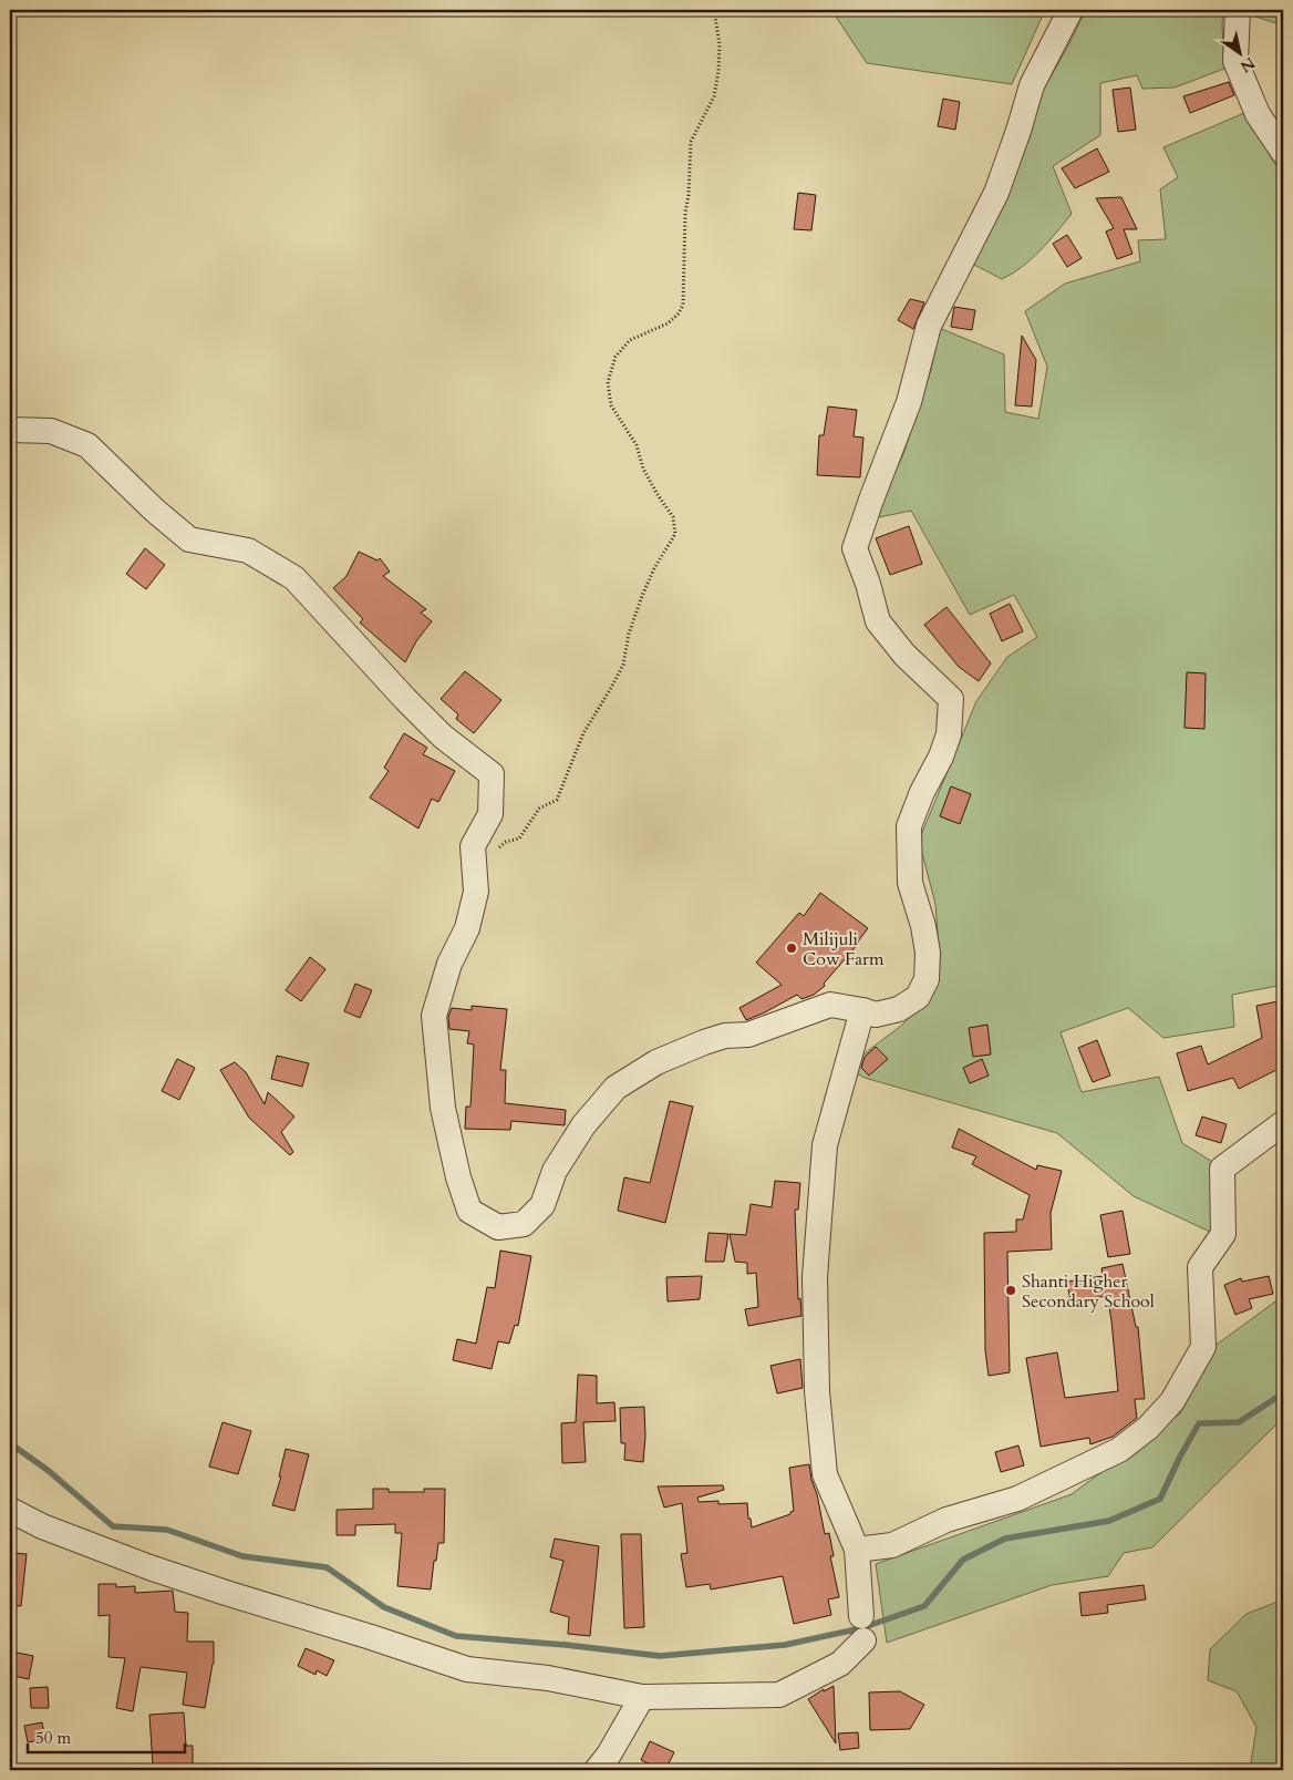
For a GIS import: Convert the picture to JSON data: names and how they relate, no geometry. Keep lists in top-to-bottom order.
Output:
{
  "places": ["Milijuli Cow Farm", "Shanti Higher Secondary School"],
  "scale_bar": "50 m",
  "north": "bottom right"
}
